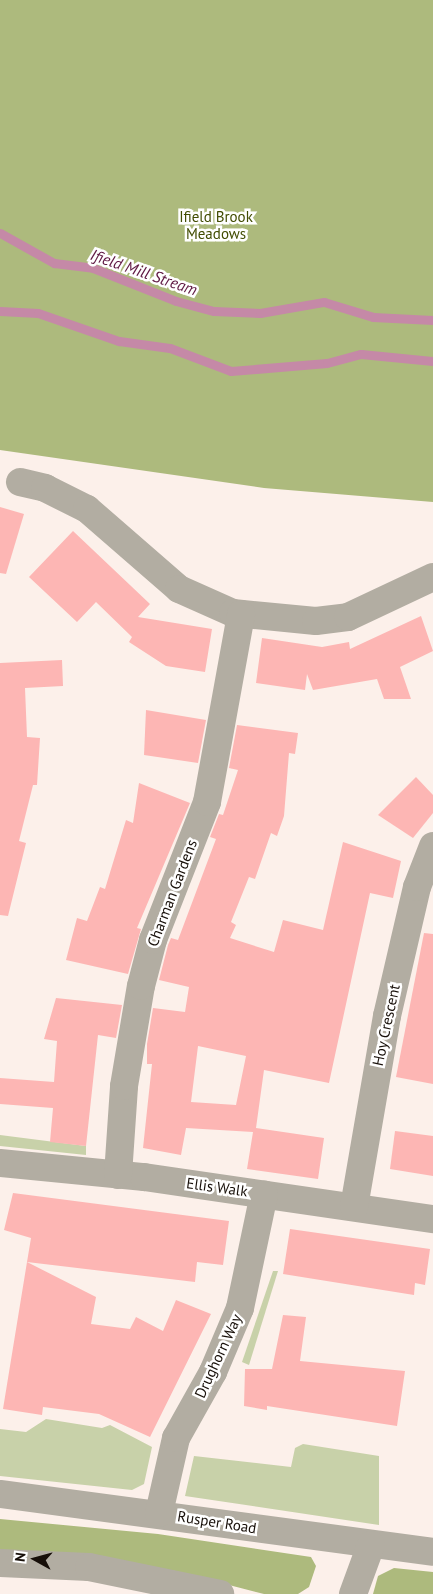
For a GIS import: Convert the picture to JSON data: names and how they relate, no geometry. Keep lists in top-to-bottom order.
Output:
{
  "streets": {
    "street": [
      "Charman Gardens",
      "Hoy Crescent",
      "Ellis Walk",
      "Drughorn Way",
      "Rusper Road"
    ]
  },
  "crossings": [
    ["Charman Gardens", "Ellis Walk"],
    ["Hoy Crescent", "Ellis Walk"],
    ["Ellis Walk", "Drughorn Way"],
    ["Drughorn Way", "Rusper Road"]
  ],
  "water": ["Ifield Mill Stream"],
  "parks": ["Ifield Brook Meadows"],
  "north": "left"
}
